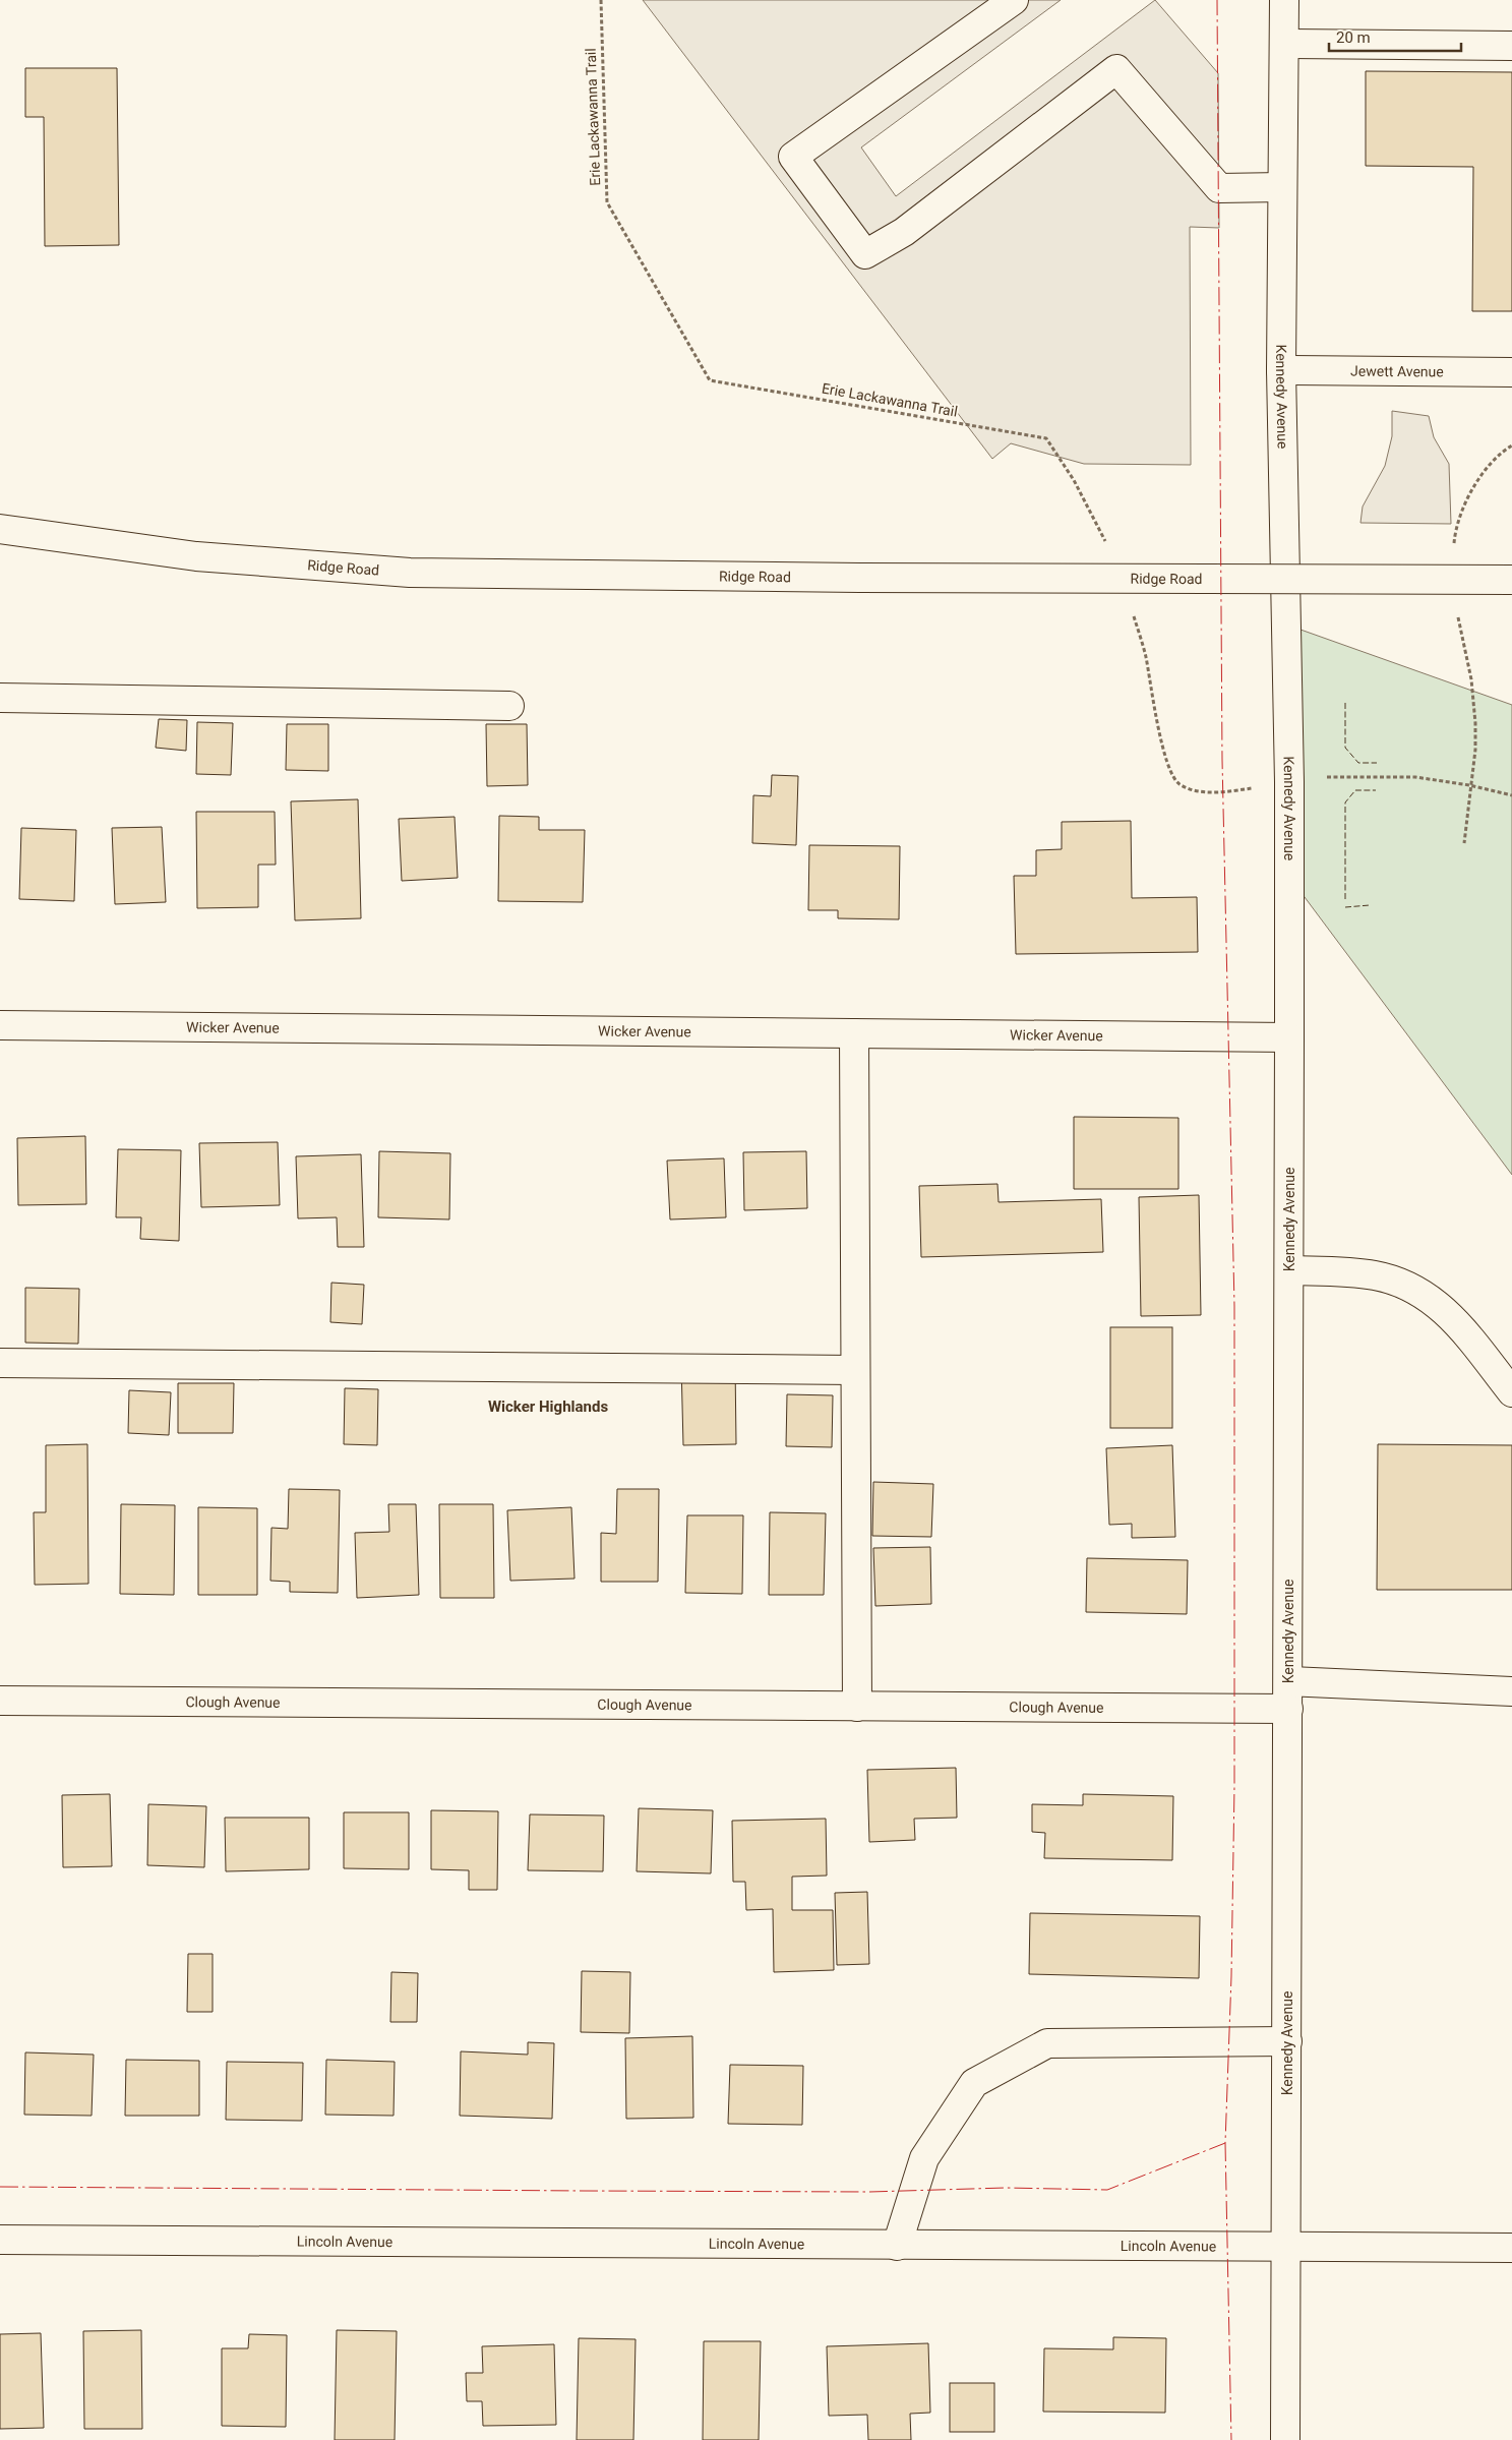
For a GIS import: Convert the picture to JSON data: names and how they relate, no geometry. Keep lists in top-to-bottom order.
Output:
{
  "streets": {
    "street": [
      "Jewett Avenue",
      "Kennedy Avenue",
      "Ridge Road",
      "Wicker Avenue",
      "Clough Avenue",
      "Lincoln Avenue"
    ],
    "path": ["Erie Lackawanna Trail"]
  },
  "crossings": [
    ["Jewett Avenue", "Kennedy Avenue"],
    ["Kennedy Avenue", "Wicker Avenue"],
    ["Kennedy Avenue", "Clough Avenue"],
    ["Kennedy Avenue", "Lincoln Avenue"]
  ],
  "districts": ["Wicker Highlands"],
  "scale_bar": "20 m"
}
